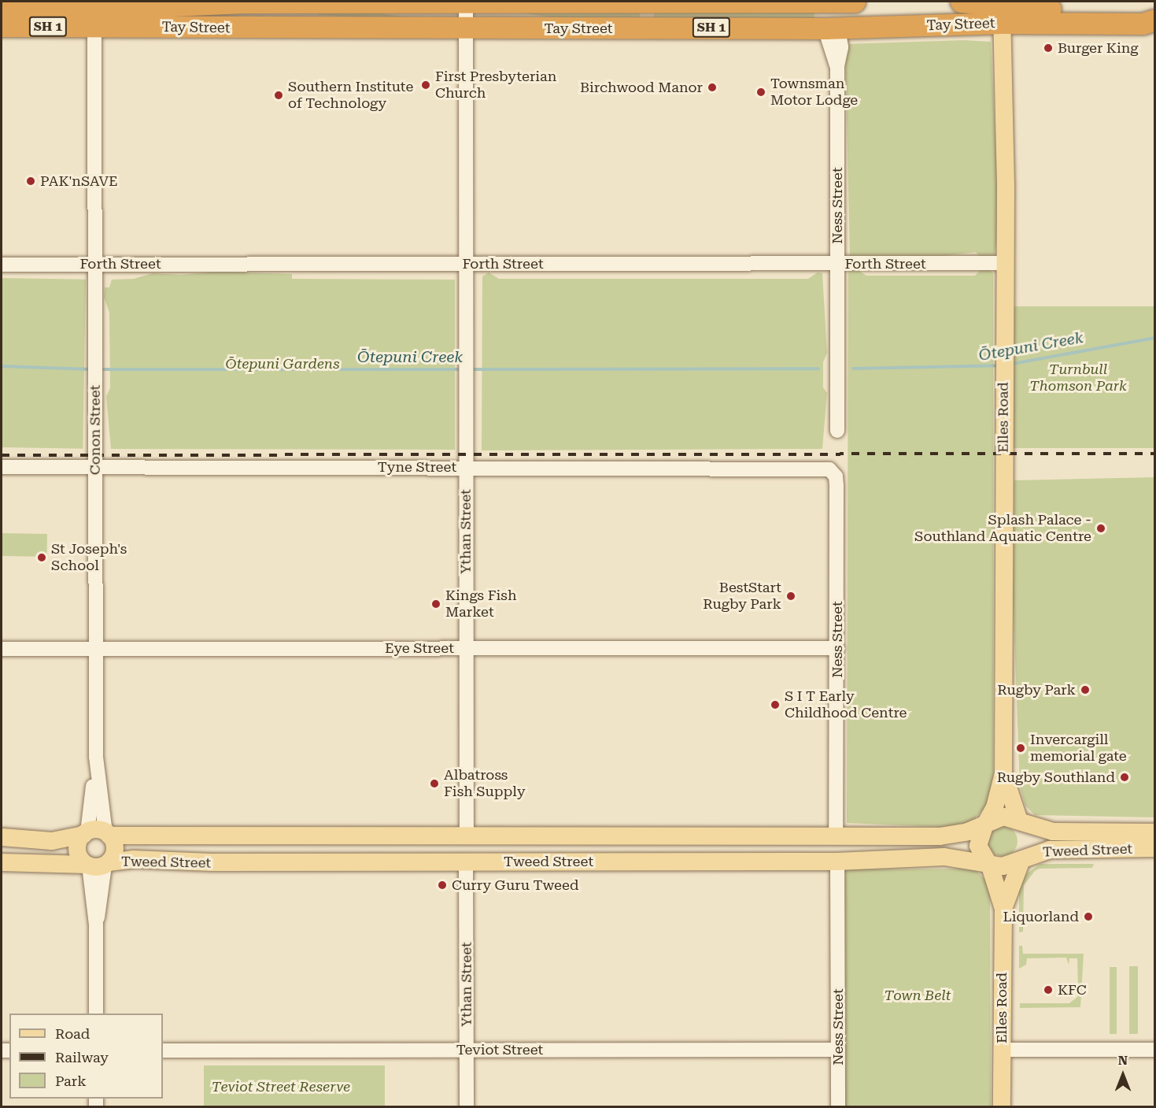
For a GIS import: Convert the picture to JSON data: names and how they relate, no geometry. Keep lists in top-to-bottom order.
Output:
{
  "streets": {
    "highway": ["Tay Street", "SH 1"],
    "main road": ["Elles Road", "Conon Street", "Tweed Street"],
    "street": [
      "Ness Street",
      "Forth Street",
      "Tyne Street",
      "Ythan Street",
      "Eye Street",
      "Teviot Street"
    ]
  },
  "crossings": [
    ["Tay Street", "Ness Street"],
    ["Tay Street", "Elles Road"],
    ["Tay Street", "Conon Street"],
    ["Tay Street", "Ythan Street"],
    ["Ness Street", "Forth Street"],
    ["Ness Street", "Tyne Street"],
    ["Ness Street", "Eye Street"],
    ["Ness Street", "Tweed Street"],
    ["Ness Street", "Teviot Street"],
    ["Forth Street", "Elles Road"],
    ["Forth Street", "Conon Street"],
    ["Forth Street", "Ythan Street"],
    ["Elles Road", "Tweed Street"],
    ["Conon Street", "Tyne Street"],
    ["Conon Street", "Eye Street"],
    ["Conon Street", "Tweed Street"],
    ["Tyne Street", "Ythan Street"],
    ["Ythan Street", "Eye Street"],
    ["Ythan Street", "Tweed Street"],
    ["Ythan Street", "Teviot Street"]
  ],
  "water": ["Ōtepuni Creek"],
  "parks": [
    "Ōtepuni Gardens",
    "Turnbull Thomson Park",
    "Town Belt",
    "Teviot Street Reserve"
  ],
  "places": [
    "Burger King",
    "First Presbyterian Church",
    "Birchwood Manor",
    "Townsman Motor Lodge",
    "Southern Institute of Technology",
    "PAK'nSAVE",
    "Splash Palace - Southland Aquatic Centre",
    "St Joseph's School",
    "BestStart Rugby Park",
    "Kings Fish Market",
    "Rugby Park",
    "S I T Early Childhood Centre",
    "Invercargill memorial gate",
    "Rugby Southland",
    "Albatross Fish Supply",
    "Curry Guru Tweed",
    "Liquorland",
    "KFC"
  ],
  "legend": ["Road", "Railway", "Park"],
  "north": "top"
}
